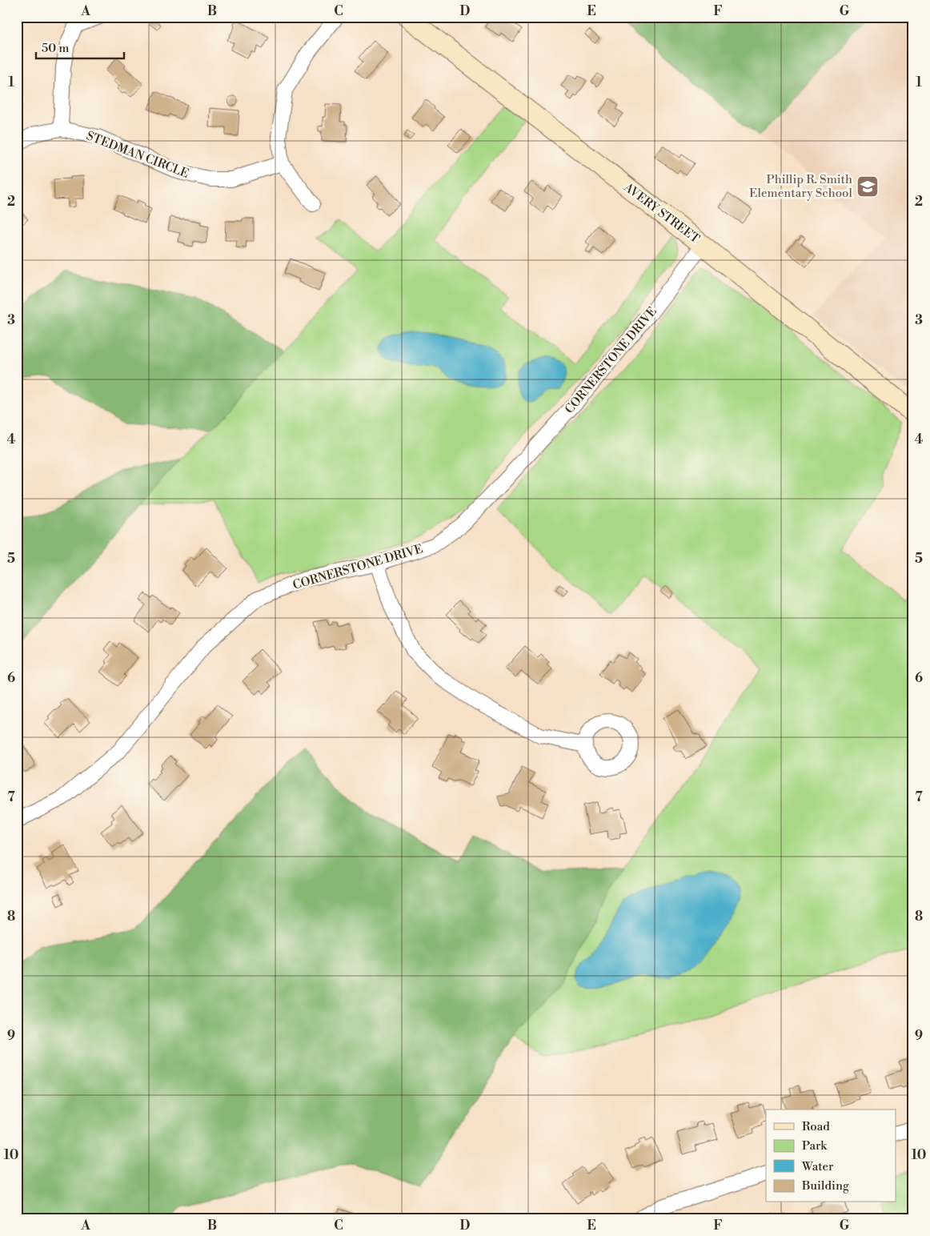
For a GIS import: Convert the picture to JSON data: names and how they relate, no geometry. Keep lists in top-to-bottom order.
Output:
{
  "streets": {
    "main road": ["AVERY STREET"],
    "street": ["STEDMAN CIRCLE", "CORNERSTONE DRIVE"]
  },
  "crossings": [
    ["AVERY STREET", "CORNERSTONE DRIVE"]
  ],
  "places": {
    "school or university": ["Phillip R. Smith Elementary School"]
  },
  "legend": [
    "Road",
    "Park",
    "Water",
    "Building"
  ],
  "scale_bar": "50 m",
  "grid": {
    "columns": [
      "A",
      "B",
      "C",
      "D",
      "E",
      "F",
      "G"
    ],
    "rows": [
      "1",
      "2",
      "3",
      "4",
      "5",
      "6",
      "7",
      "8",
      "9",
      "10"
    ]
  }
}
